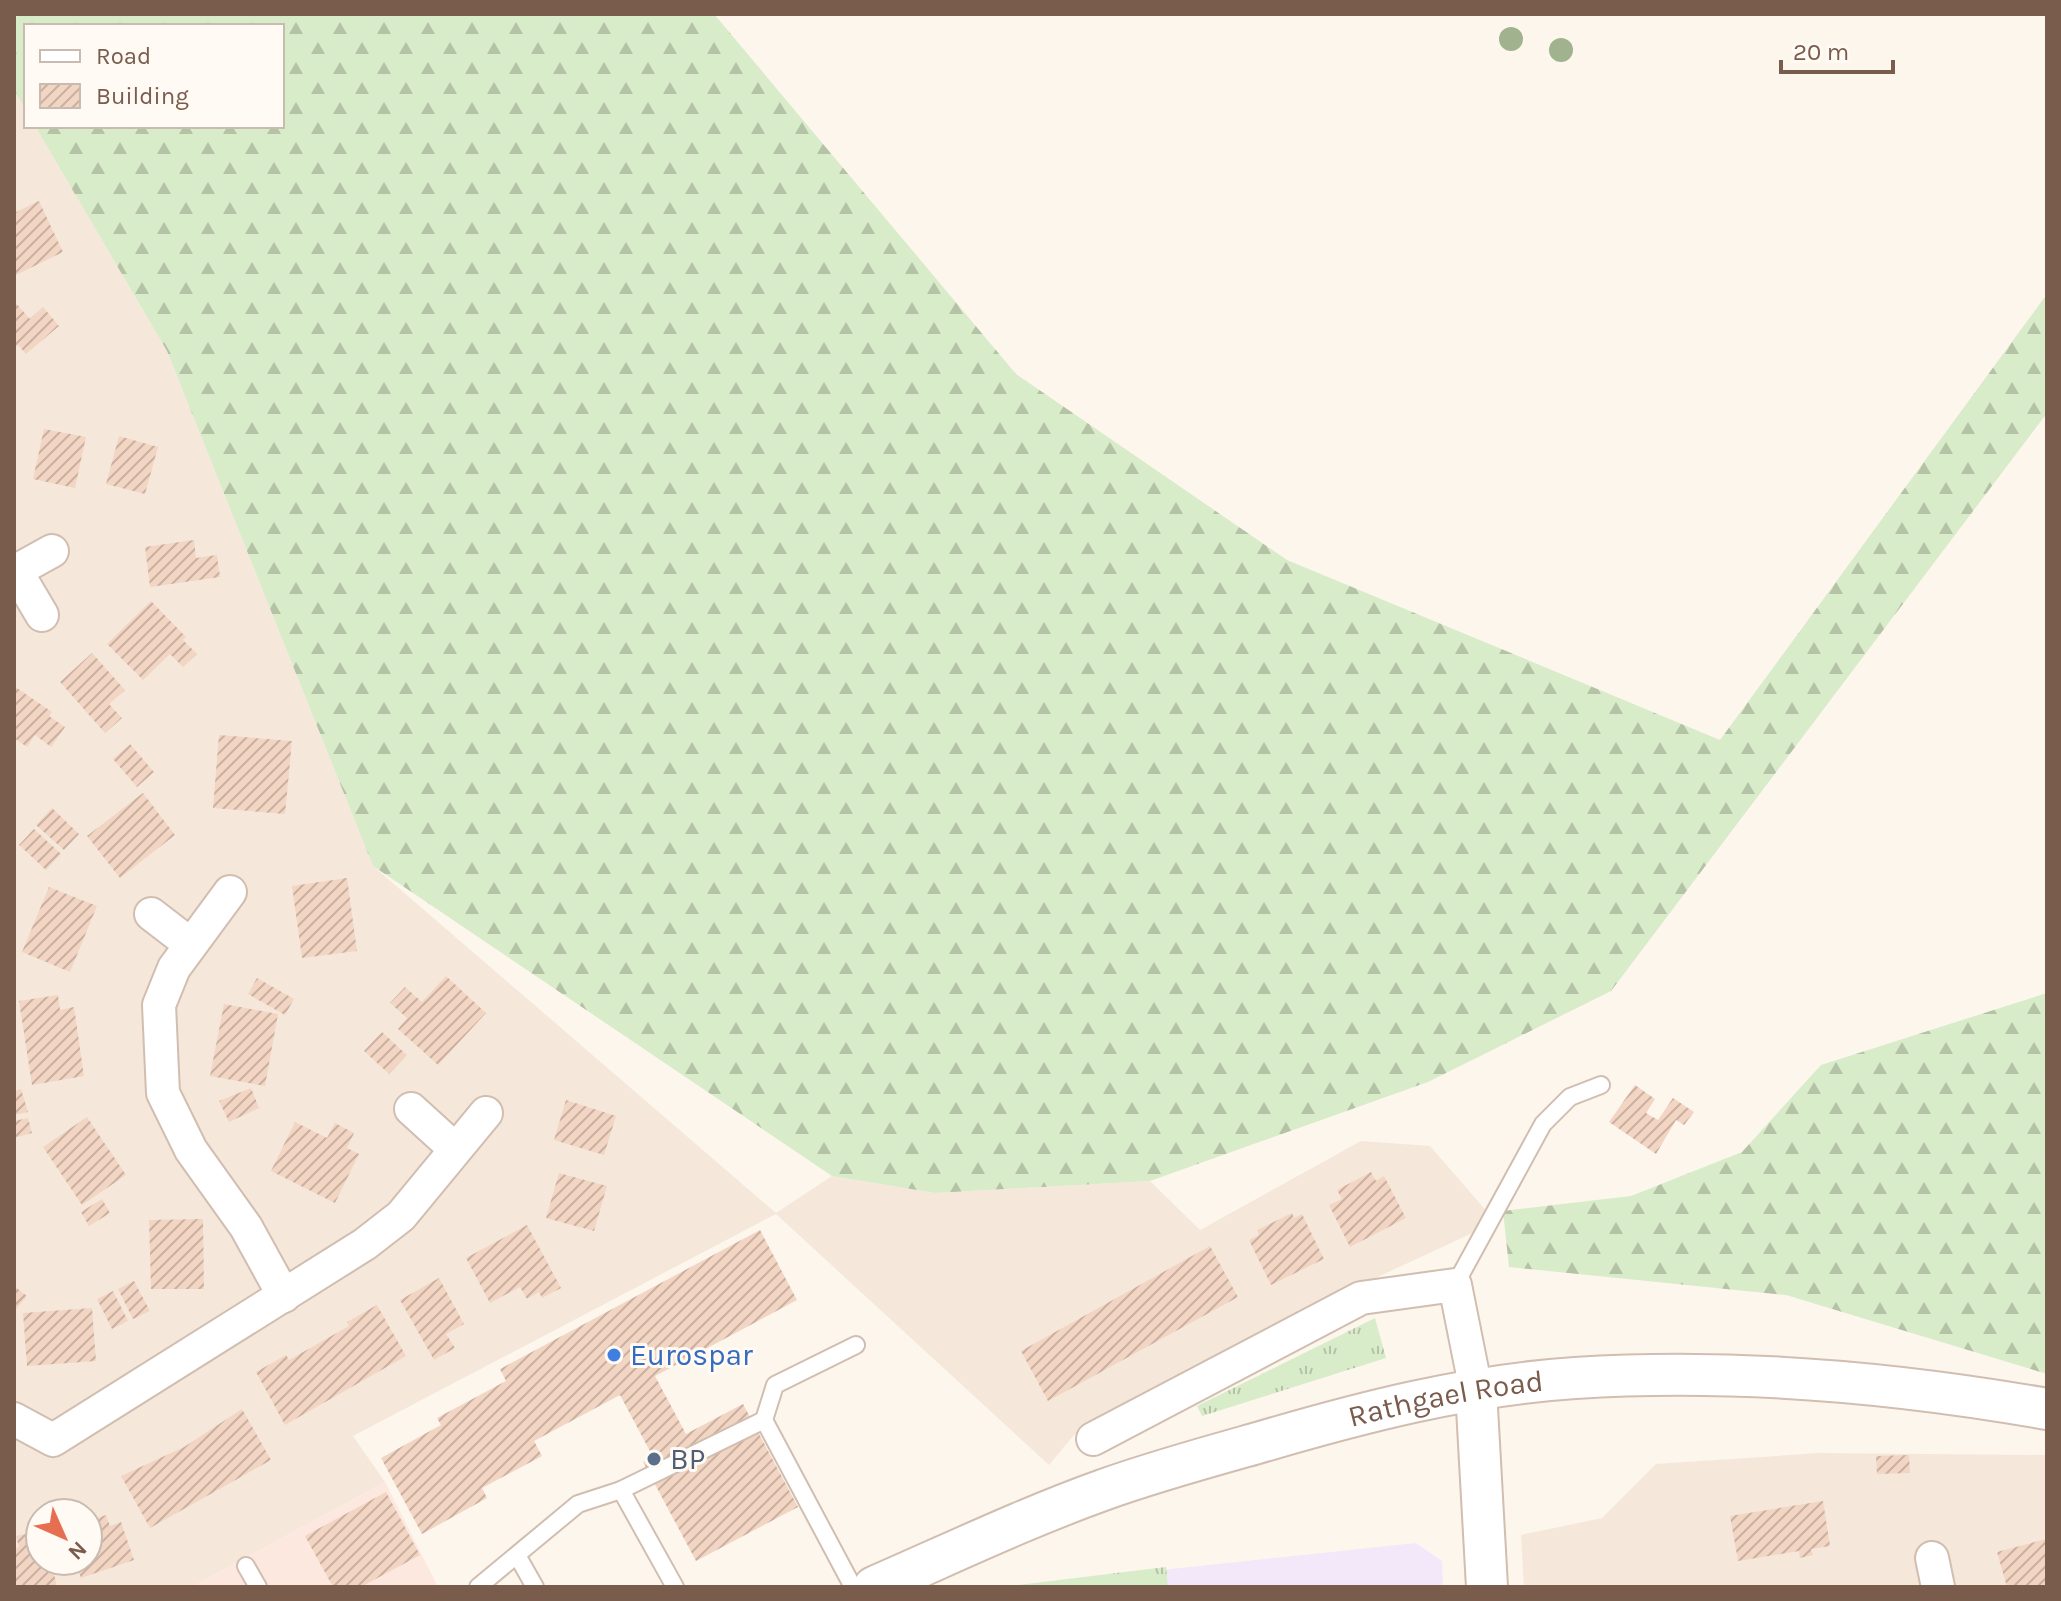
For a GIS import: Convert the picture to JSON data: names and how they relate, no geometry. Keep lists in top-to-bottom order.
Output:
{
  "streets": {
    "street": ["Rathgael Road"]
  },
  "places": ["Eurospar", "BP"],
  "legend": ["Road", "Building"],
  "scale_bar": "20 m",
  "north": "bottom right"
}
